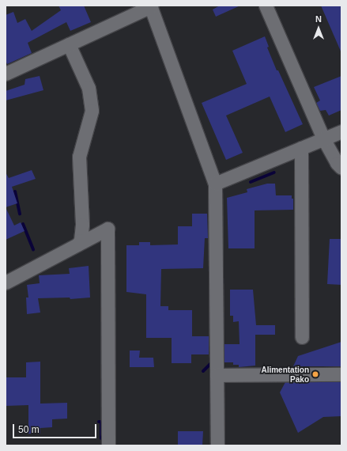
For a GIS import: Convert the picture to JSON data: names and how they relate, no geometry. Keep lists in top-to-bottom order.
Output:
{
  "places": ["Alimentation Pako"],
  "scale_bar": "50 m",
  "north": "top"
}
